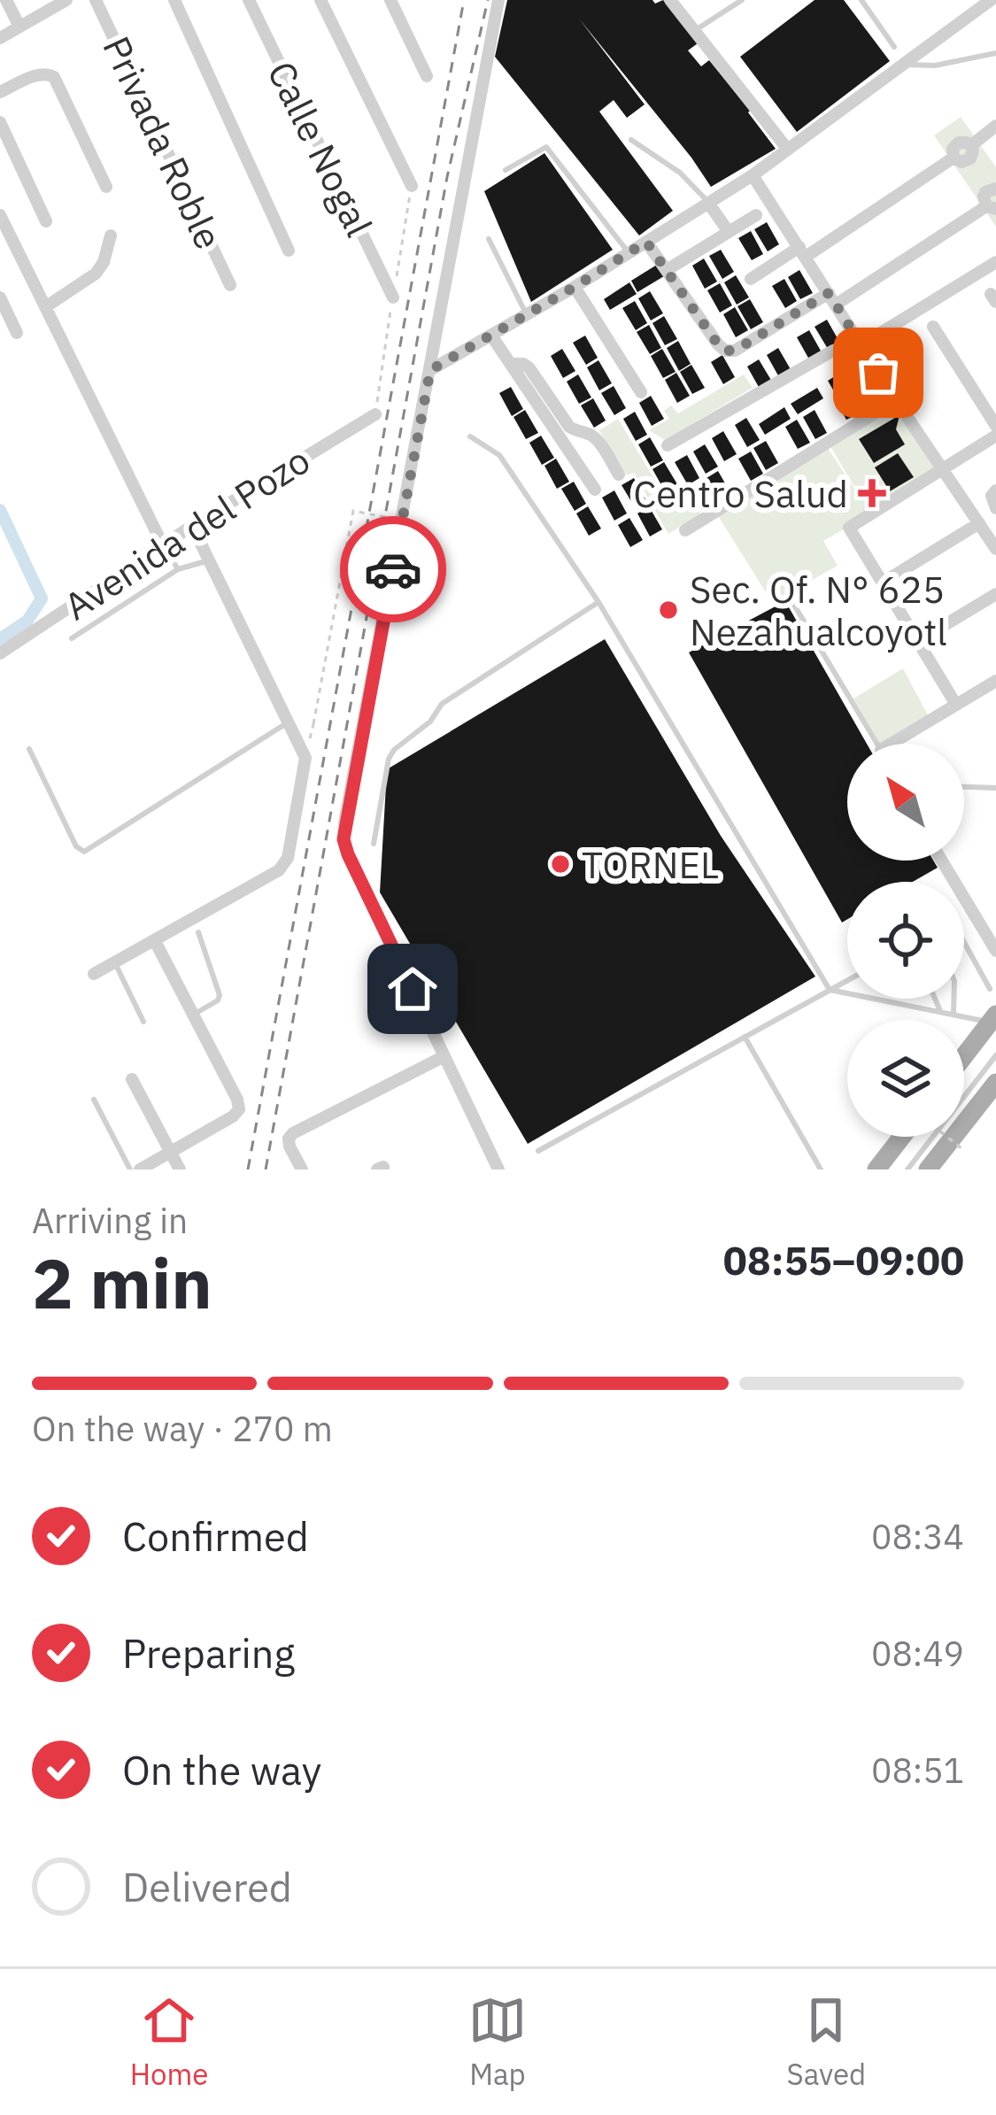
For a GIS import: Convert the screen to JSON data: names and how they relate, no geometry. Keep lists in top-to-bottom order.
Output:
{
  "streets": {
    "street": ["Privada Roble", "Calle Nogal", "Avenida del Pozo"]
  },
  "places": {
    "health": ["Centro Salud"],
    "other": ["Sec. Of. N° 625 Nezahualcoyotl", "TORNEL"]
  },
  "north": "top left",
  "page": {
    "heading": ["2 min", "Arriving in", "08:55–09:00"],
    "bar": "On the way · 270 m",
    "list": [
      ["Confirmed", "08:34"],
      ["Preparing", "08:49"],
      ["On the way", "08:51"],
      "Delivered"
    ],
    "tabs": ["Home", "Map", "Saved"]
  }
}
